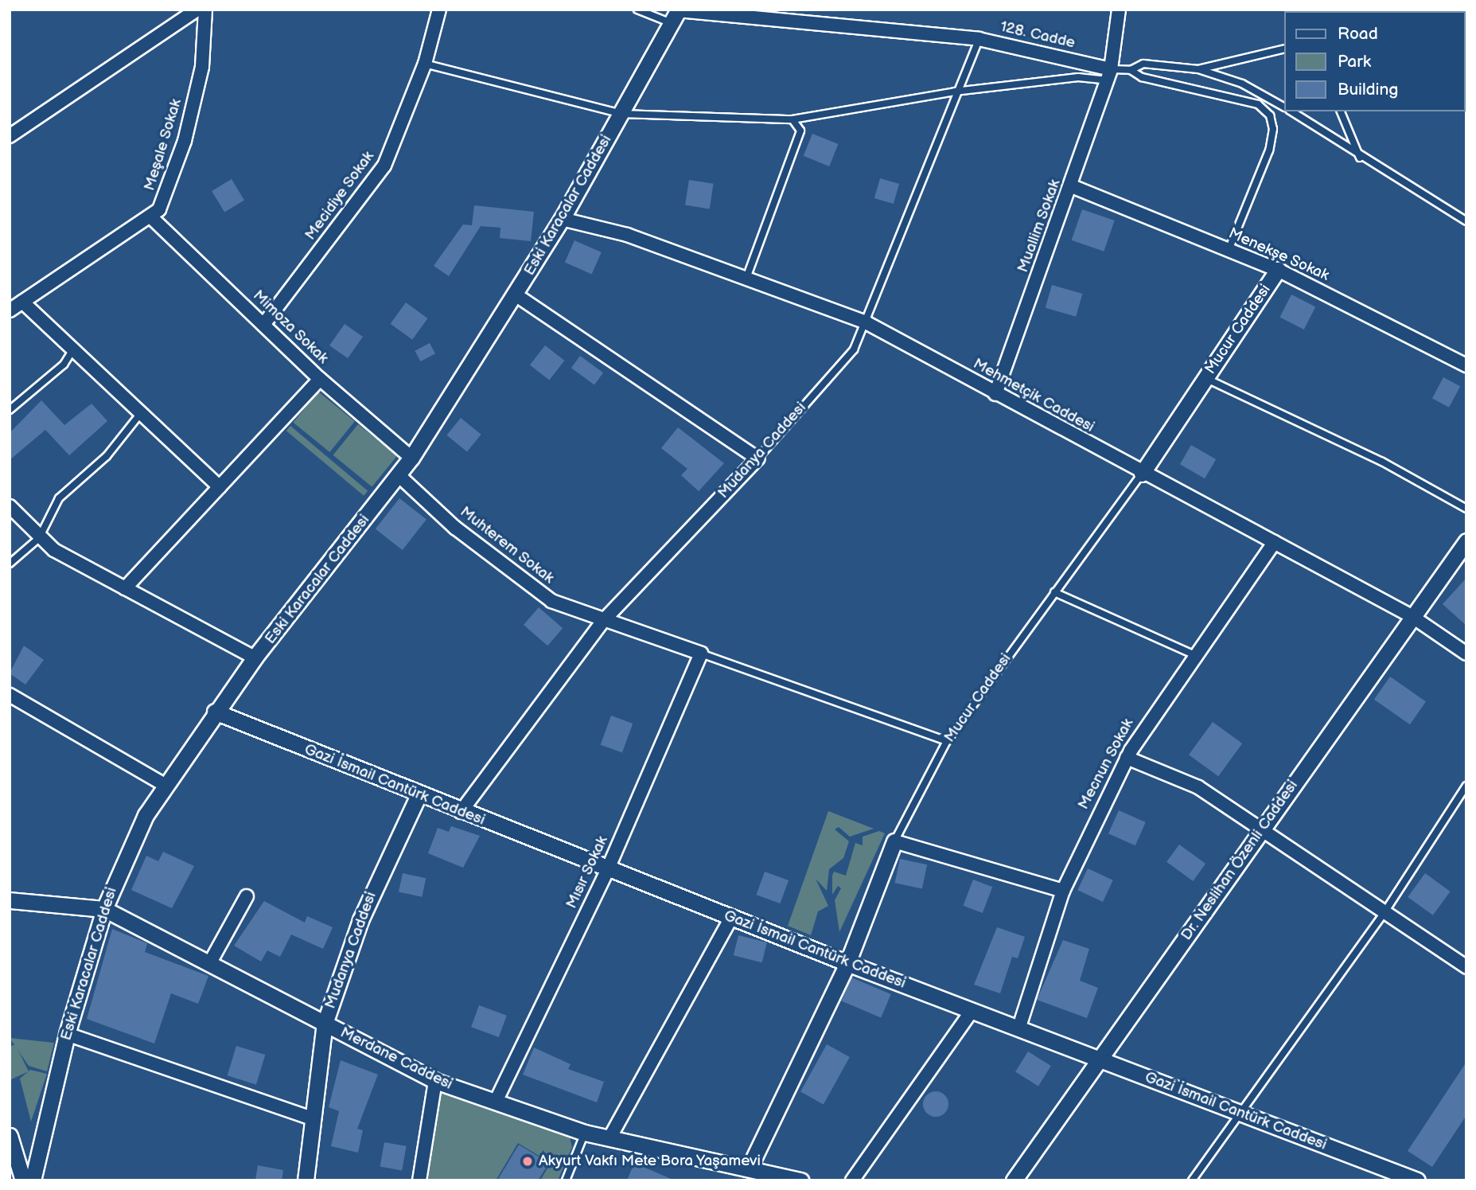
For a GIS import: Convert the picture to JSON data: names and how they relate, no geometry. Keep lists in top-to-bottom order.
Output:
{
  "streets": {
    "street": [
      "128. Cadde",
      "Meşale Sokak",
      "Mecidiye Sokak",
      "Eski Karacalar Caddesi",
      "Muallim Sokak",
      "Menekşe Sokak",
      "Mimoza Sokak",
      "Mucur Caddesi",
      "Mehmetçik Caddesi",
      "Mudanya Caddesi",
      "Muhterem Sokak",
      "Mecnun Sokak",
      "Gazi İsmail Cantürk Caddesi",
      "Dr. Neslihan Özenli Caddesi",
      "Mısır Sokak",
      "Merdane Caddesi"
    ]
  },
  "crossings": [
    ["128. Cadde", "Eski Karacalar Caddesi"],
    ["128. Cadde", "Muallim Sokak"],
    ["128. Cadde", "Mudanya Caddesi"],
    ["Meşale Sokak", "Mimoza Sokak"],
    ["Mecidiye Sokak", "Mimoza Sokak"],
    ["Eski Karacalar Caddesi", "Mimoza Sokak"],
    ["Eski Karacalar Caddesi", "Mehmetçik Caddesi"],
    ["Eski Karacalar Caddesi", "Muhterem Sokak"],
    ["Eski Karacalar Caddesi", "Gazi İsmail Cantürk Caddesi"],
    ["Eski Karacalar Caddesi", "Merdane Caddesi"],
    ["Muallim Sokak", "Menekşe Sokak"],
    ["Muallim Sokak", "Mehmetçik Caddesi"],
    ["Menekşe Sokak", "Mucur Caddesi"],
    ["Mucur Caddesi", "Mehmetçik Caddesi"],
    ["Mucur Caddesi", "Gazi İsmail Cantürk Caddesi"],
    ["Mucur Caddesi", "Merdane Caddesi"],
    ["Mehmetçik Caddesi", "Mudanya Caddesi"],
    ["Mehmetçik Caddesi", "Mecnun Sokak"],
    ["Mehmetçik Caddesi", "Dr. Neslihan Özenli Caddesi"],
    ["Mudanya Caddesi", "Muhterem Sokak"],
    ["Mudanya Caddesi", "Gazi İsmail Cantürk Caddesi"],
    ["Mudanya Caddesi", "Merdane Caddesi"],
    ["Muhterem Sokak", "Mısır Sokak"],
    ["Mecnun Sokak", "Gazi İsmail Cantürk Caddesi"],
    ["Gazi İsmail Cantürk Caddesi", "Dr. Neslihan Özenli Caddesi"],
    ["Gazi İsmail Cantürk Caddesi", "Mısır Sokak"],
    ["Mısır Sokak", "Merdane Caddesi"]
  ],
  "places": ["Akyurt Vakfı Mete Bora Yaşamevi"],
  "legend": ["Road", "Park", "Building"]
}
